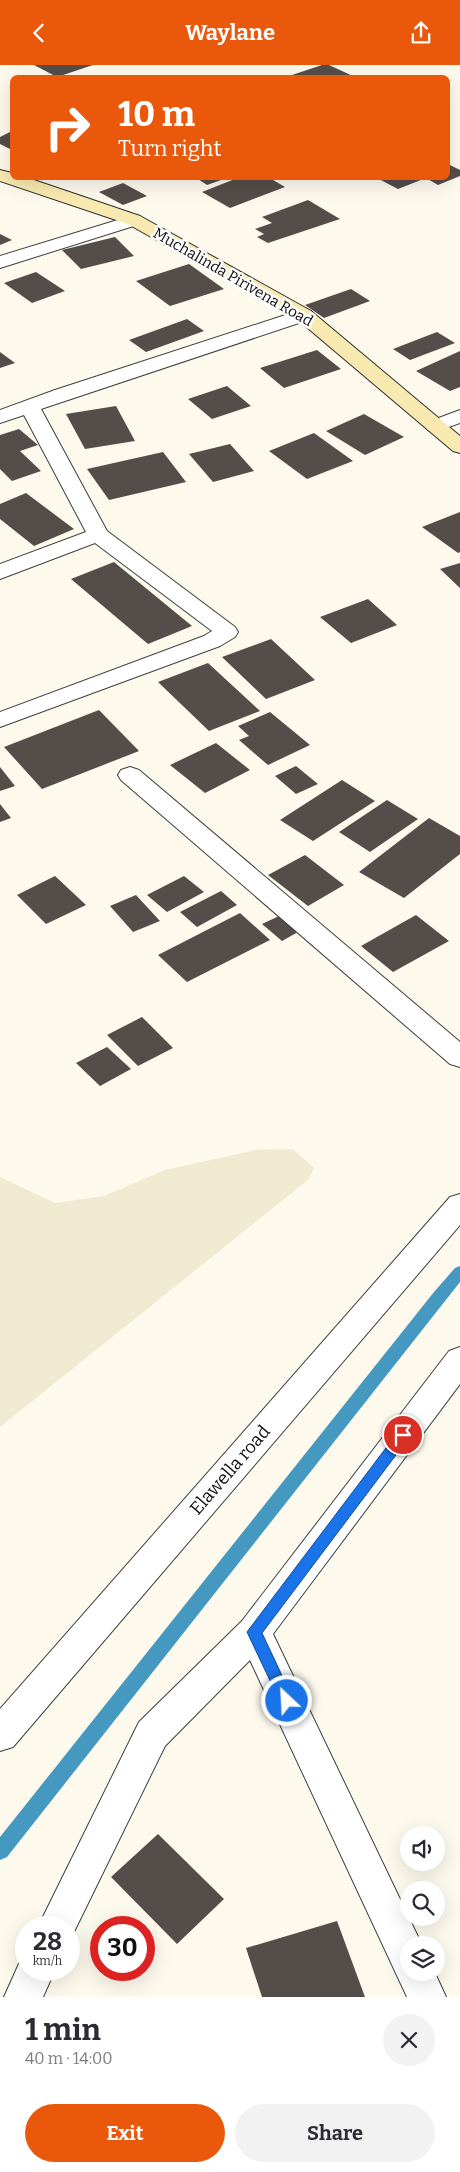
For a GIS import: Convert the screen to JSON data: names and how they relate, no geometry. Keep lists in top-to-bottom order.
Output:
{
  "streets": {
    "street": ["Muchalinda Pirivena Road", "Elawella road"]
  },
  "page": {
    "header": "Waylane",
    "turn": ["10 m", "Turn right"],
    "speed": "28 km/h",
    "limit": "30",
    "heading": ["1 min", "40 m · 14:00"],
    "buttons": ["Exit", "Share"]
  }
}
